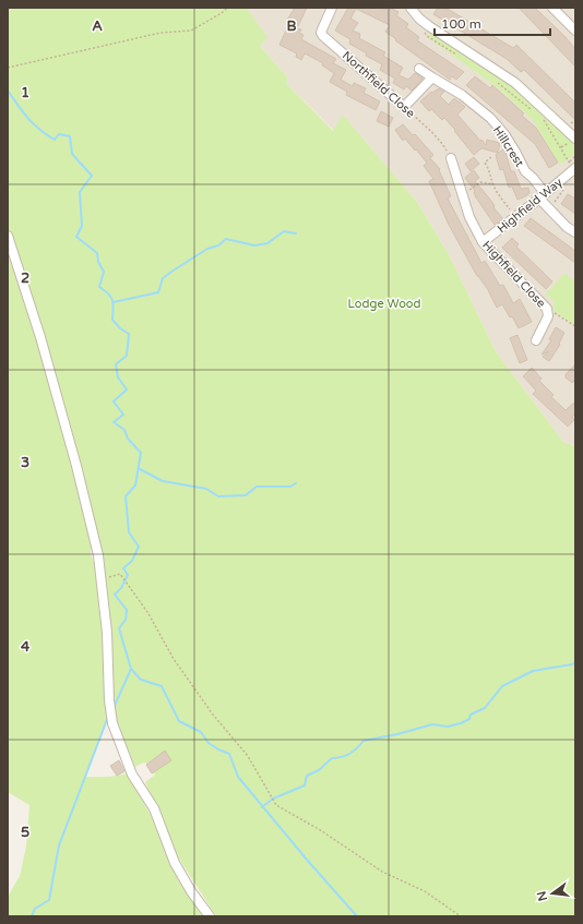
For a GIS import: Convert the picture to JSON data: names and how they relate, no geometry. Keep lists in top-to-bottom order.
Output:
{
  "streets": {
    "street": [
      "Northfield Close",
      "Hillcrest",
      "Highfield Way",
      "Highfield Close"
    ]
  },
  "crossings": [
    ["Northfield Close", "Highfield Close"],
    ["Hillcrest", "Highfield Way"],
    ["Highfield Way", "Highfield Close"]
  ],
  "parks": ["Lodge Wood"],
  "scale_bar": "100 m",
  "north": "left",
  "grid": {
    "columns": ["A", "B"],
    "rows": [
      "1",
      "2",
      "3",
      "4",
      "5"
    ]
  }
}
